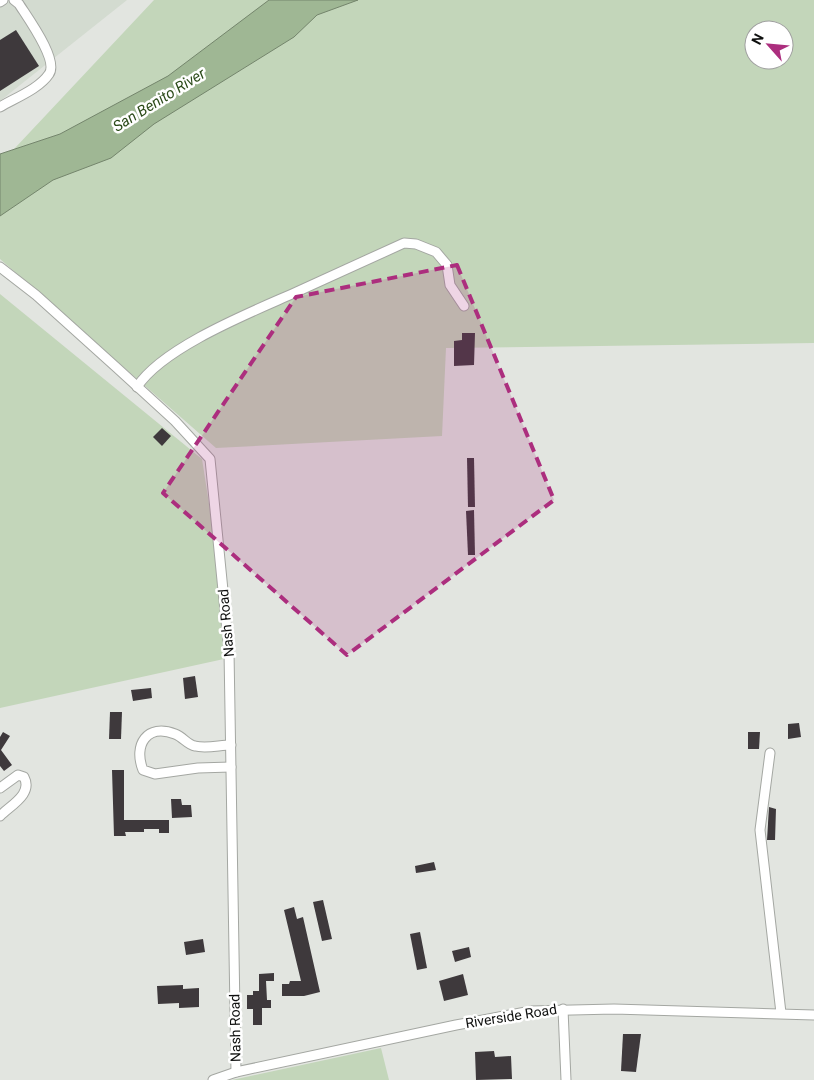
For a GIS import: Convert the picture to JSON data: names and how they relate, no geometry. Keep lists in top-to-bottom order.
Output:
{
  "streets": {
    "street": ["Nash Road", "Riverside Road"]
  },
  "crossings": [
    ["Nash Road", "Riverside Road"]
  ],
  "water": ["San Benito River"],
  "north": "top left"
}
